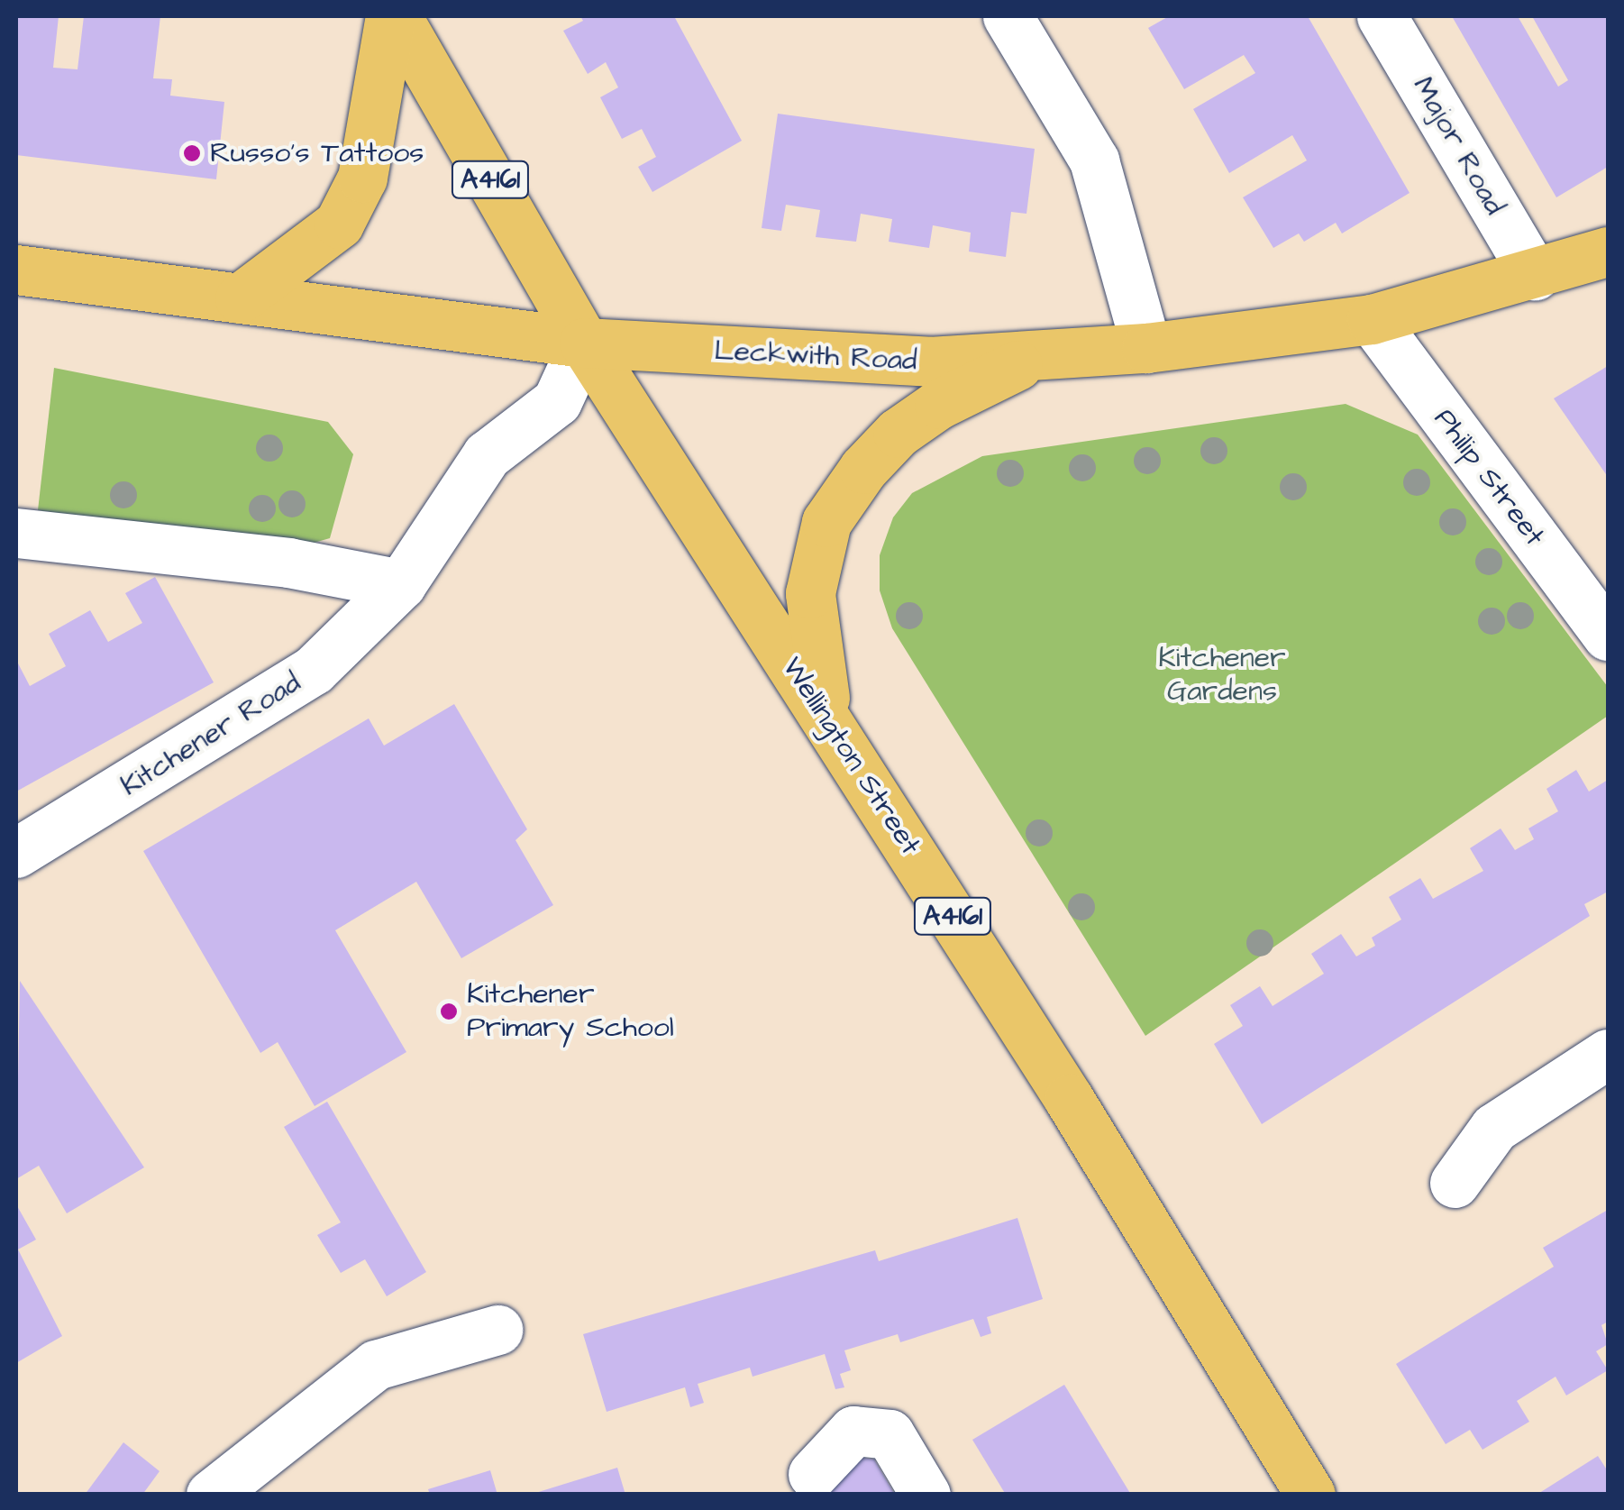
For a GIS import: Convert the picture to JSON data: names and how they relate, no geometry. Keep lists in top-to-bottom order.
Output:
{
  "streets": {
    "main road": ["A4161", "Leckwith Road", "Wellington Street"],
    "street": ["Major Road", "Philip Street", "Kitchener Road"]
  },
  "crossings": [
    ["Major Road", "Leckwith Road"],
    ["A4161", "Leckwith Road"],
    ["A4161", "Kitchener Road"],
    ["A4161", "Wellington Street"],
    ["Leckwith Road", "Philip Street"],
    ["Leckwith Road", "Kitchener Road"],
    ["Leckwith Road", "Wellington Street"],
    ["Kitchener Road", "Wellington Street"]
  ],
  "parks": ["Kitchener Gardens"],
  "places": ["Russo's Tattoos", "Kitchener Primary School"]
}
